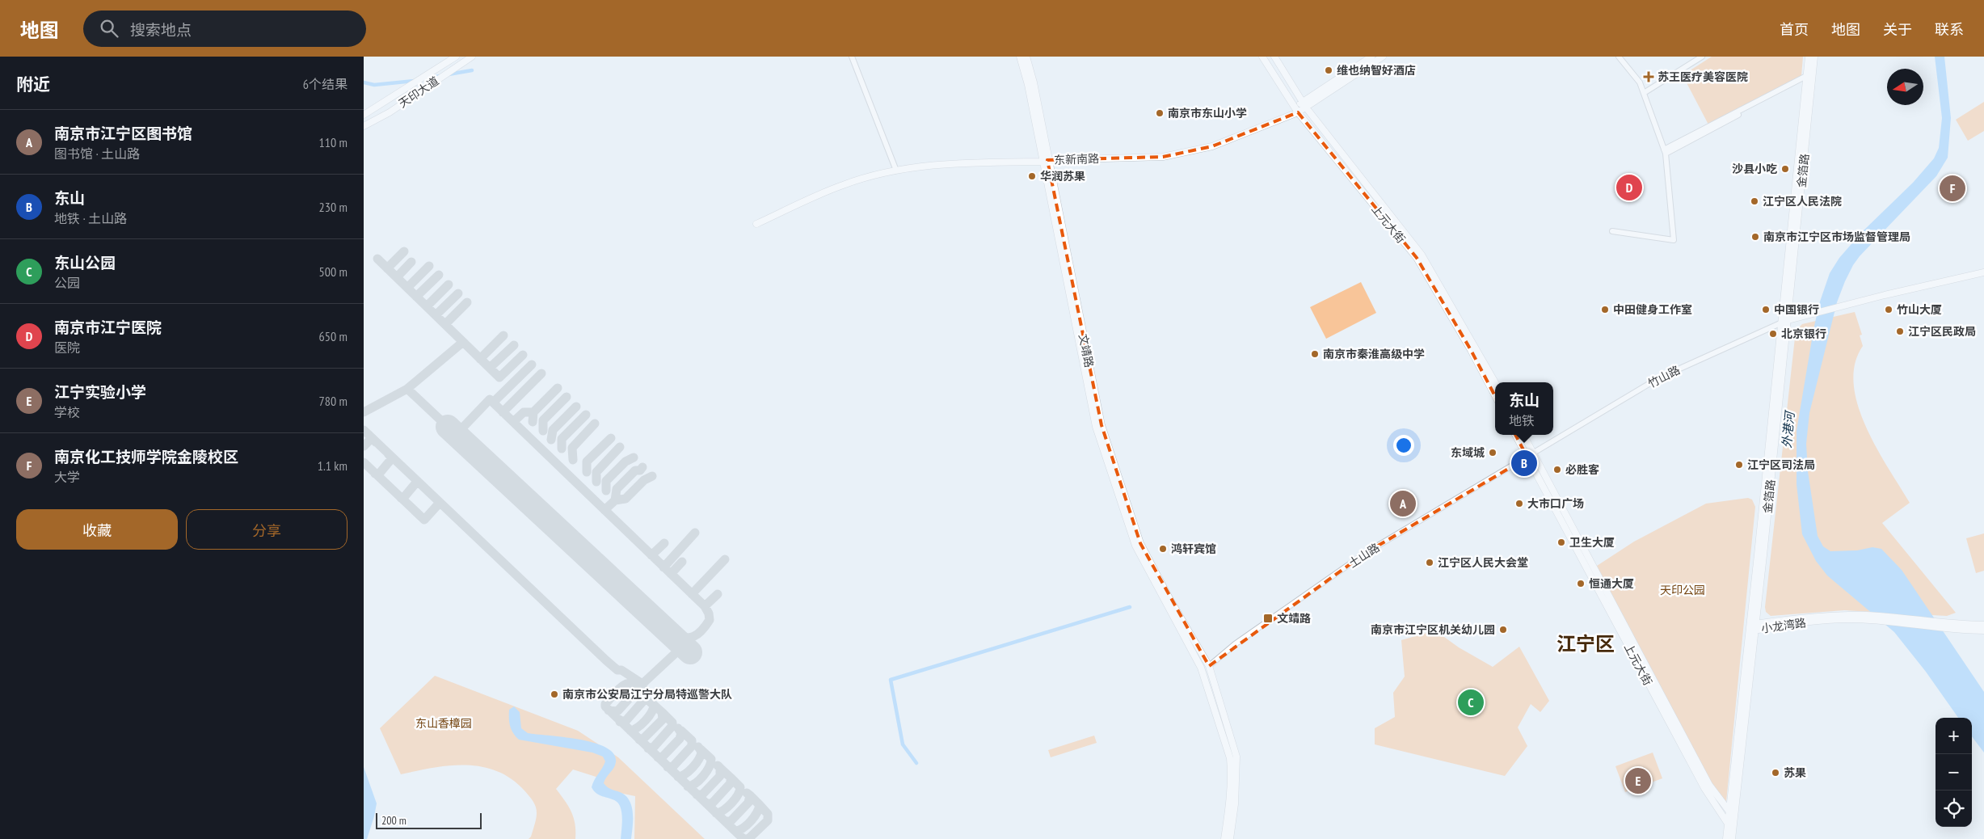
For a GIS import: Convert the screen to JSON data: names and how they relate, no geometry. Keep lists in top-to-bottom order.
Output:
{
  "streets": {
    "main road": [
      "天印大道",
      "东新南路",
      "金箔路",
      "上元大街",
      "文靖路",
      "竹山路",
      "小龙湾路"
    ],
    "street": ["土山路"]
  },
  "crossings": [
    ["东新南路", "上元大街"],
    ["东新南路", "文靖路"],
    ["金箔路", "上元大街"],
    ["金箔路", "竹山路"],
    ["金箔路", "小龙湾路"],
    ["上元大街", "竹山路"],
    ["上元大街", "土山路"],
    ["文靖路", "土山路"],
    ["竹山路", "土山路"]
  ],
  "districts": ["江宁区"],
  "water": ["外港河"],
  "parks": ["天印公园", "东山香樟园"],
  "places": {
    "other": [
      "维也纳智好酒店",
      "南京市东山小学",
      "沙县小吃",
      "华润苏果",
      "江宁区人民法院",
      "南京市江宁区市场监督管理局",
      "中田健身工作室",
      "中国银行",
      "竹山大厦",
      "江宁区民政局",
      "北京银行",
      "南京市秦淮高级中学",
      "东域城",
      "江宁区司法局",
      "必胜客",
      "大市口广场",
      "卫生大厦",
      "鸿轩宾馆",
      "江宁区人民大会堂",
      "恒通大厦",
      "南京市江宁区机关幼儿园",
      "南京市公安局江宁分局特巡警大队",
      "苏果"
    ],
    "health": ["苏王医疗美容医院"],
    "transit": ["文靖路"]
  },
  "scale_bar": "200 m",
  "north": "left",
  "page": {
    "header": "地图",
    "search": "搜索地点",
    "nav": [
      "首页",
      "地图",
      "关于",
      "联系"
    ],
    "heading": ["附近", "6个结果"],
    "list": [
      {
        "mark": "A",
        "name": "南京市江宁区图书馆",
        "note": "图书馆 · 土山路",
        "value": "110 m"
      },
      {
        "mark": "B",
        "name": "东山",
        "note": "地铁 · 土山路",
        "value": "230 m"
      },
      {
        "mark": "C",
        "name": "东山公园",
        "note": "公园",
        "value": "500 m"
      },
      {
        "mark": "D",
        "name": "南京市江宁医院",
        "note": "医院",
        "value": "650 m"
      },
      {
        "mark": "E",
        "name": "江宁实验小学",
        "note": "学校",
        "value": "780 m"
      },
      {
        "mark": "F",
        "name": "南京化工技师学院金陵校区",
        "note": "大学",
        "value": "1.1 km"
      }
    ],
    "pins": [
      "D",
      "F",
      "B",
      "A",
      "C",
      "E"
    ],
    "popup": ["东山", "地铁"],
    "buttons": ["收藏", "分享"],
    "map_buttons": ["+", "−"],
    "scale": "200 m"
  }
}
